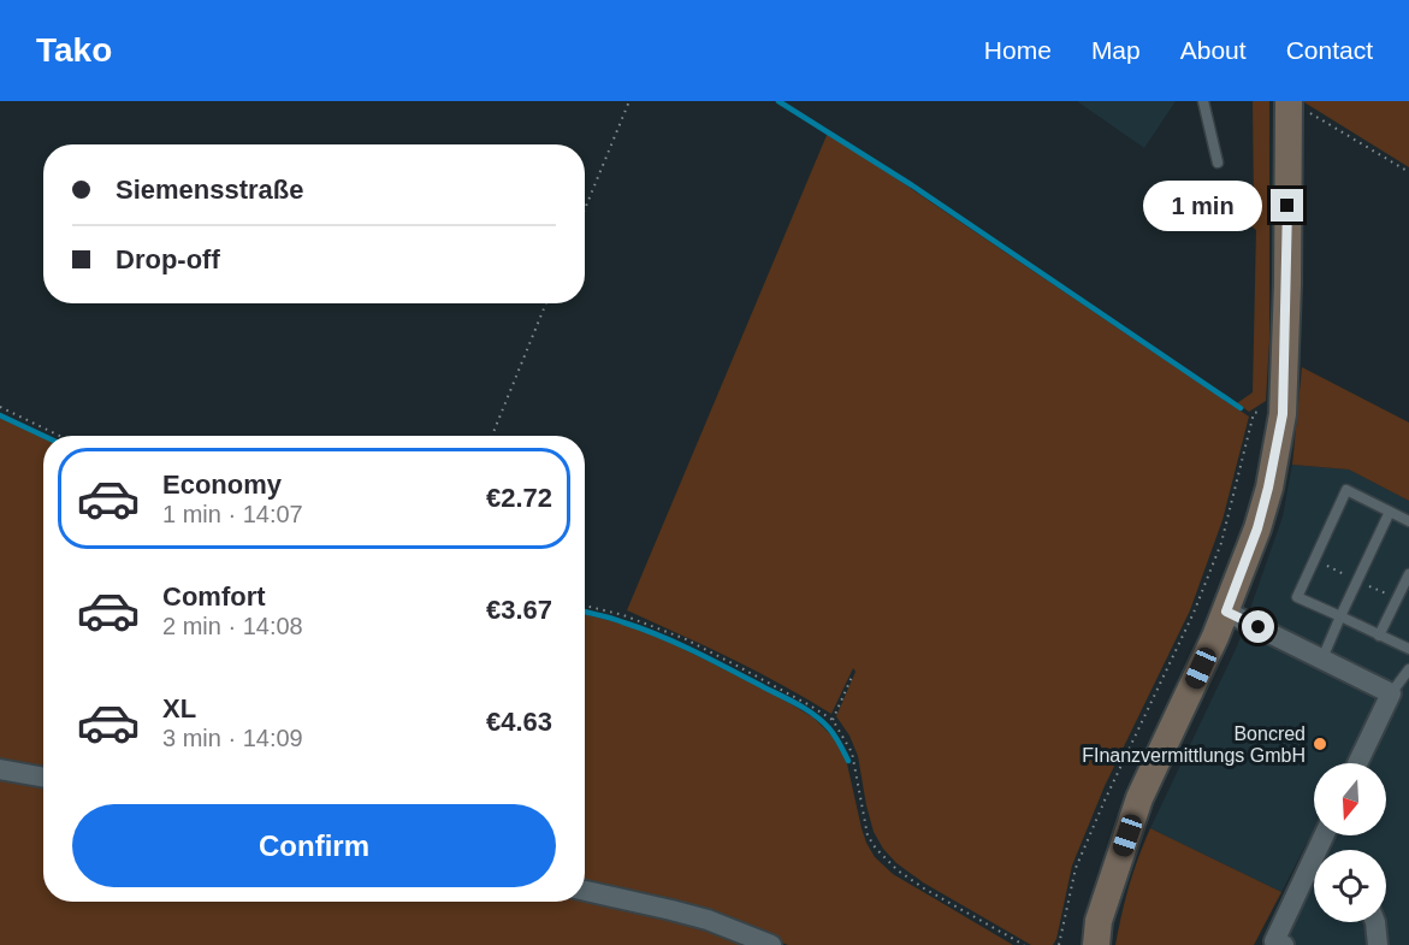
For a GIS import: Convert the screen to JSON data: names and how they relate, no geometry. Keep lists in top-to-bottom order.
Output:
{
  "places": ["Boncred FInanzvermittlungs GmbH"],
  "north": "bottom",
  "page": {
    "header": "Tako",
    "nav": [
      "Home",
      "Map",
      "About",
      "Contact"
    ],
    "banner": ["Siemensstraße", "Drop-off"],
    "bubble": "1 min",
    "list": [
      {
        "name": "Economy",
        "note": "1 min · 14:07",
        "value": "€2.72"
      },
      {
        "name": "Comfort",
        "note": "2 min · 14:08",
        "value": "€3.67"
      },
      {
        "name": "XL",
        "note": "3 min · 14:09",
        "value": "€4.63"
      }
    ],
    "buttons": "Confirm"
  }
}
